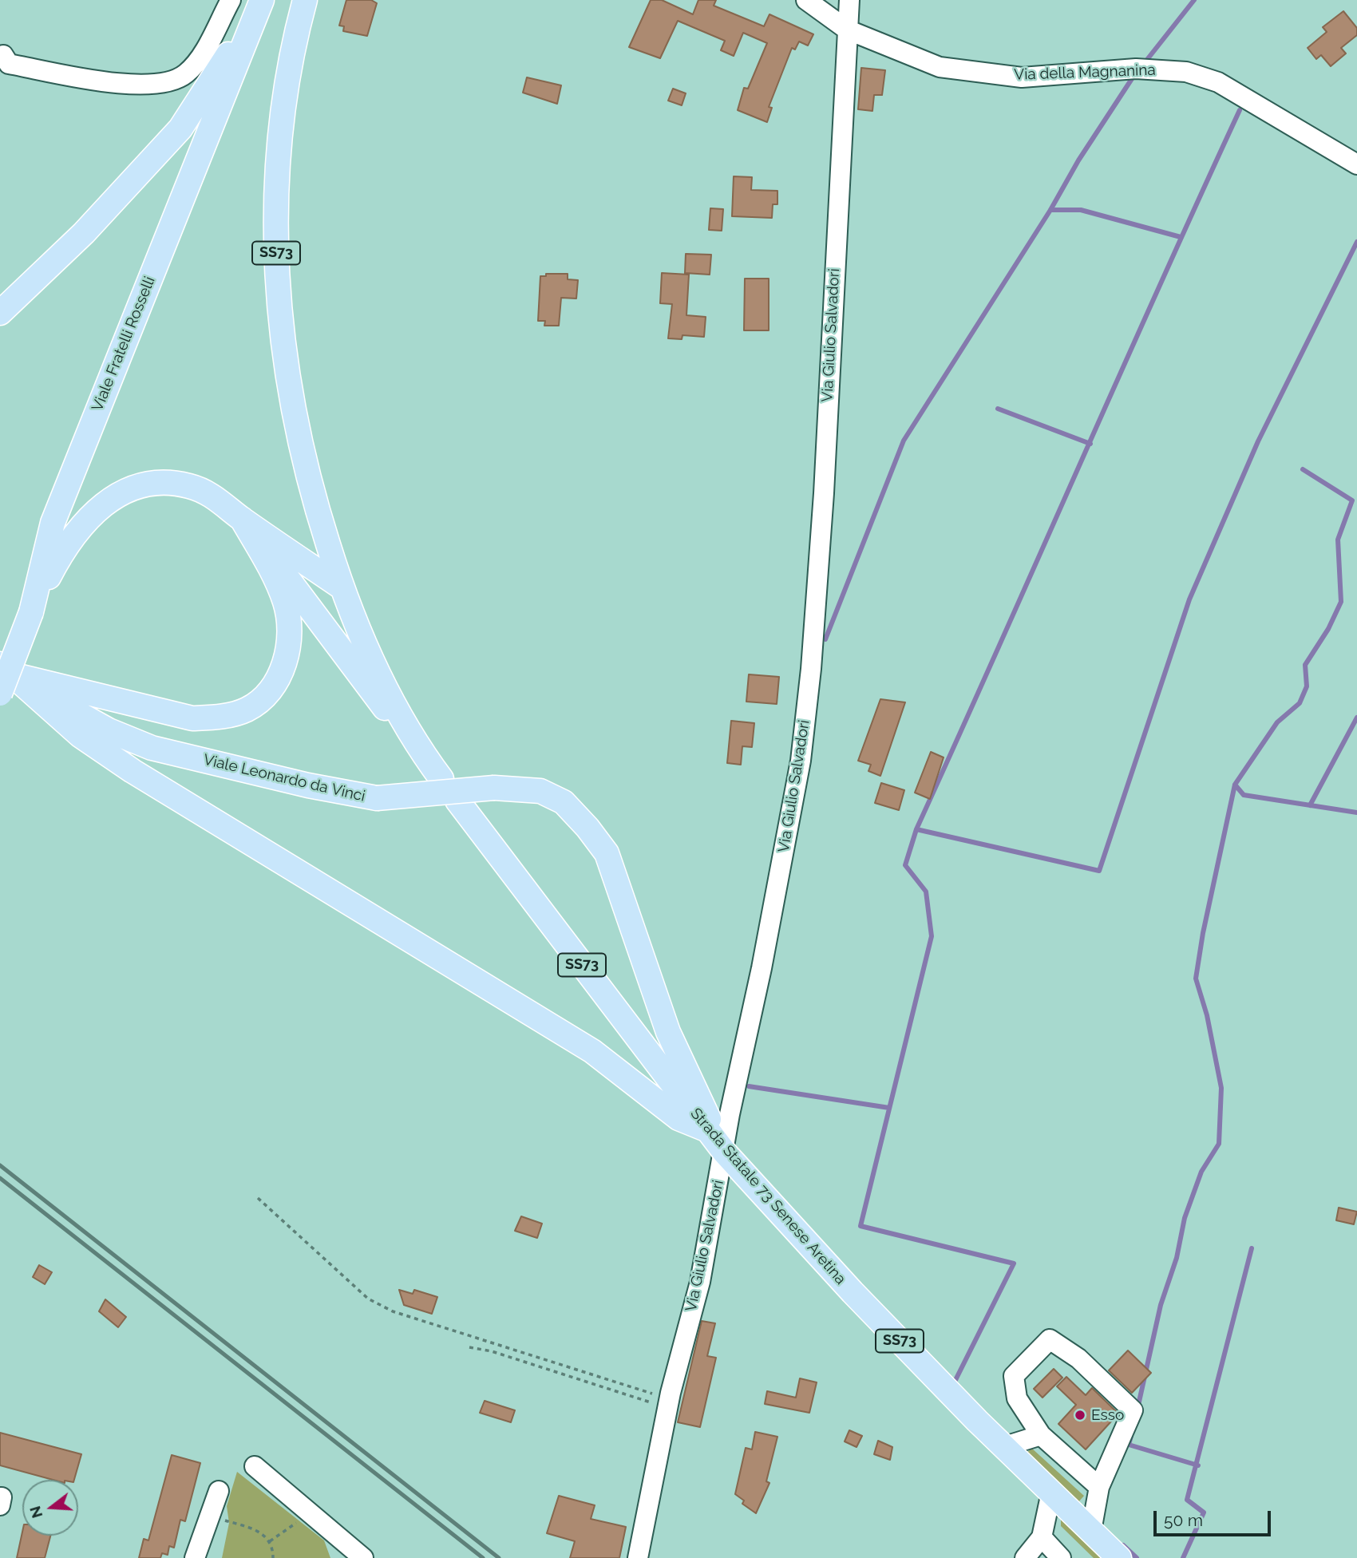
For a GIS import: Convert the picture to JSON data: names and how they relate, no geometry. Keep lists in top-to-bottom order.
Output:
{
  "streets": {
    "main road": [
      "SS73",
      "Viale Fratelli Rosselli",
      "Viale Leonardo da Vinci",
      "Strada Statale 73 Senese Aretina"
    ],
    "street": ["Via della Magnanina", "Via Giulio Salvadori"]
  },
  "crossings": [
    ["Via della Magnanina", "Via Giulio Salvadori"],
    ["Via Giulio Salvadori", "Viale Leonardo da Vinci"],
    ["Via Giulio Salvadori", "Strada Statale 73 Senese Aretina"],
    ["Viale Fratelli Rosselli", "Viale Leonardo da Vinci"],
    ["Viale Leonardo da Vinci", "Strada Statale 73 Senese Aretina"]
  ],
  "places": ["Esso"],
  "scale_bar": "50 m",
  "north": "left"
}
